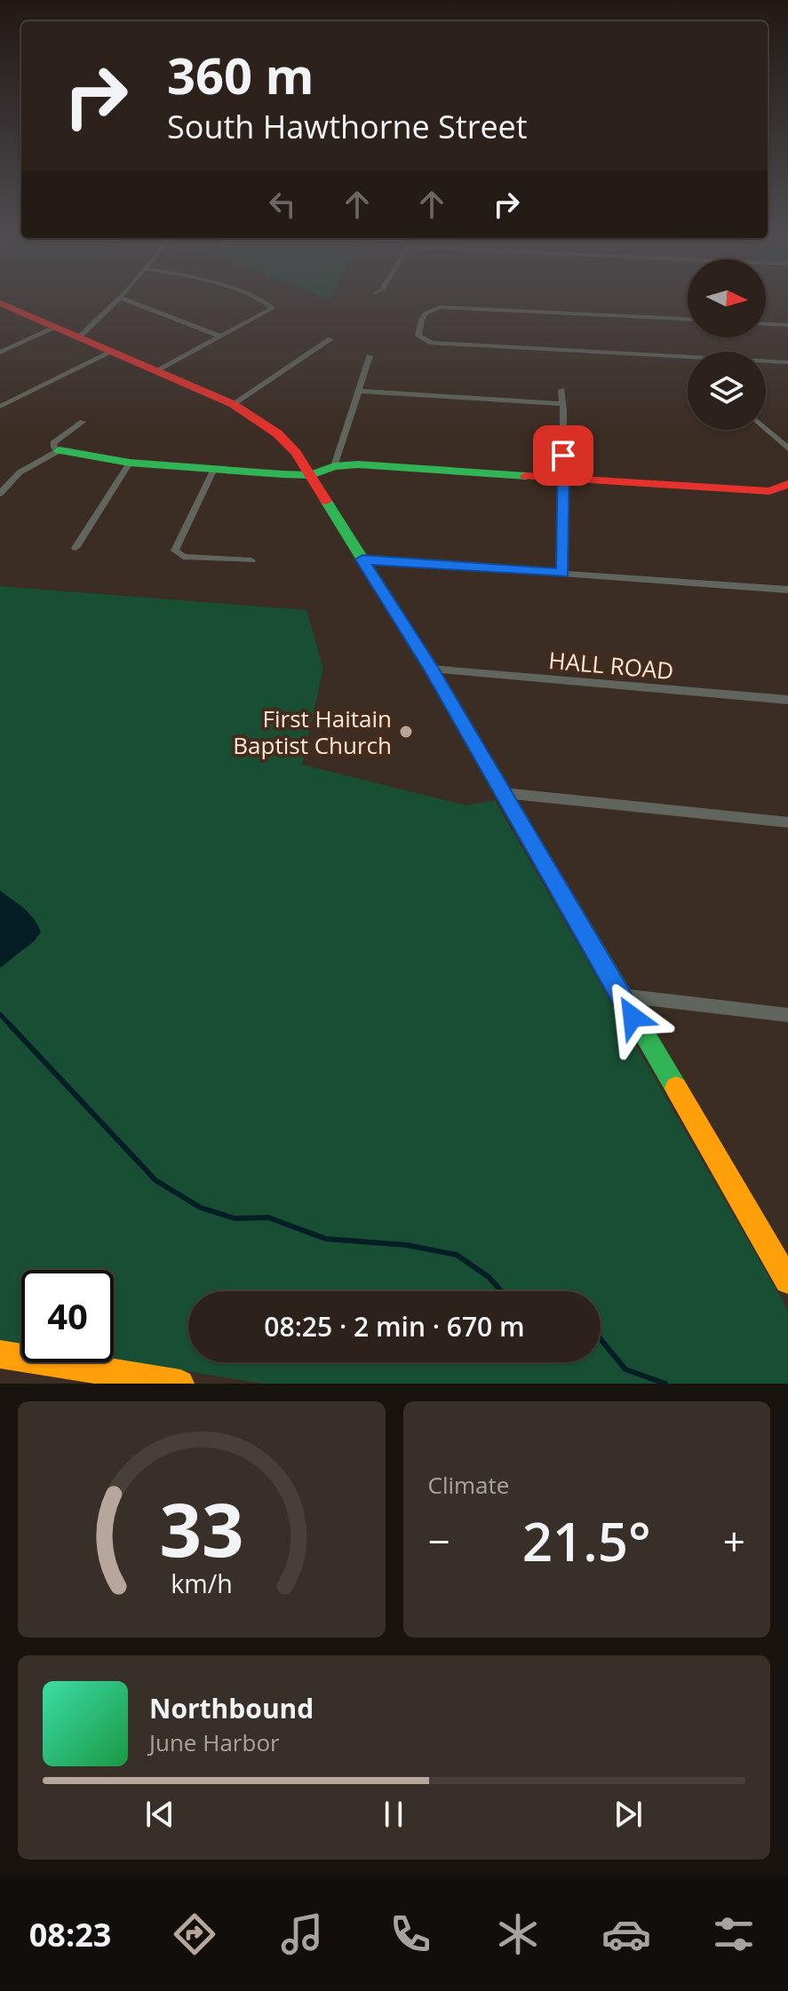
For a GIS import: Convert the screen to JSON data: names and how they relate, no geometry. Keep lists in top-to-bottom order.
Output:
{
  "streets": {
    "street": ["HALL ROAD"]
  },
  "places": ["First Haitain Baptist Church"],
  "north": "right",
  "page": {
    "turn": ["360 m", "South Hawthorne Street"],
    "limit": "40",
    "trip": "08:25 · 2 min · 670 m",
    "tile": "Climate",
    "heat": ["−", "21.5°", "+"],
    "song": ["Northbound", "June Harbor"],
    "tabs": "08:23",
    "gauge": ["33", "km/h"]
  }
}
